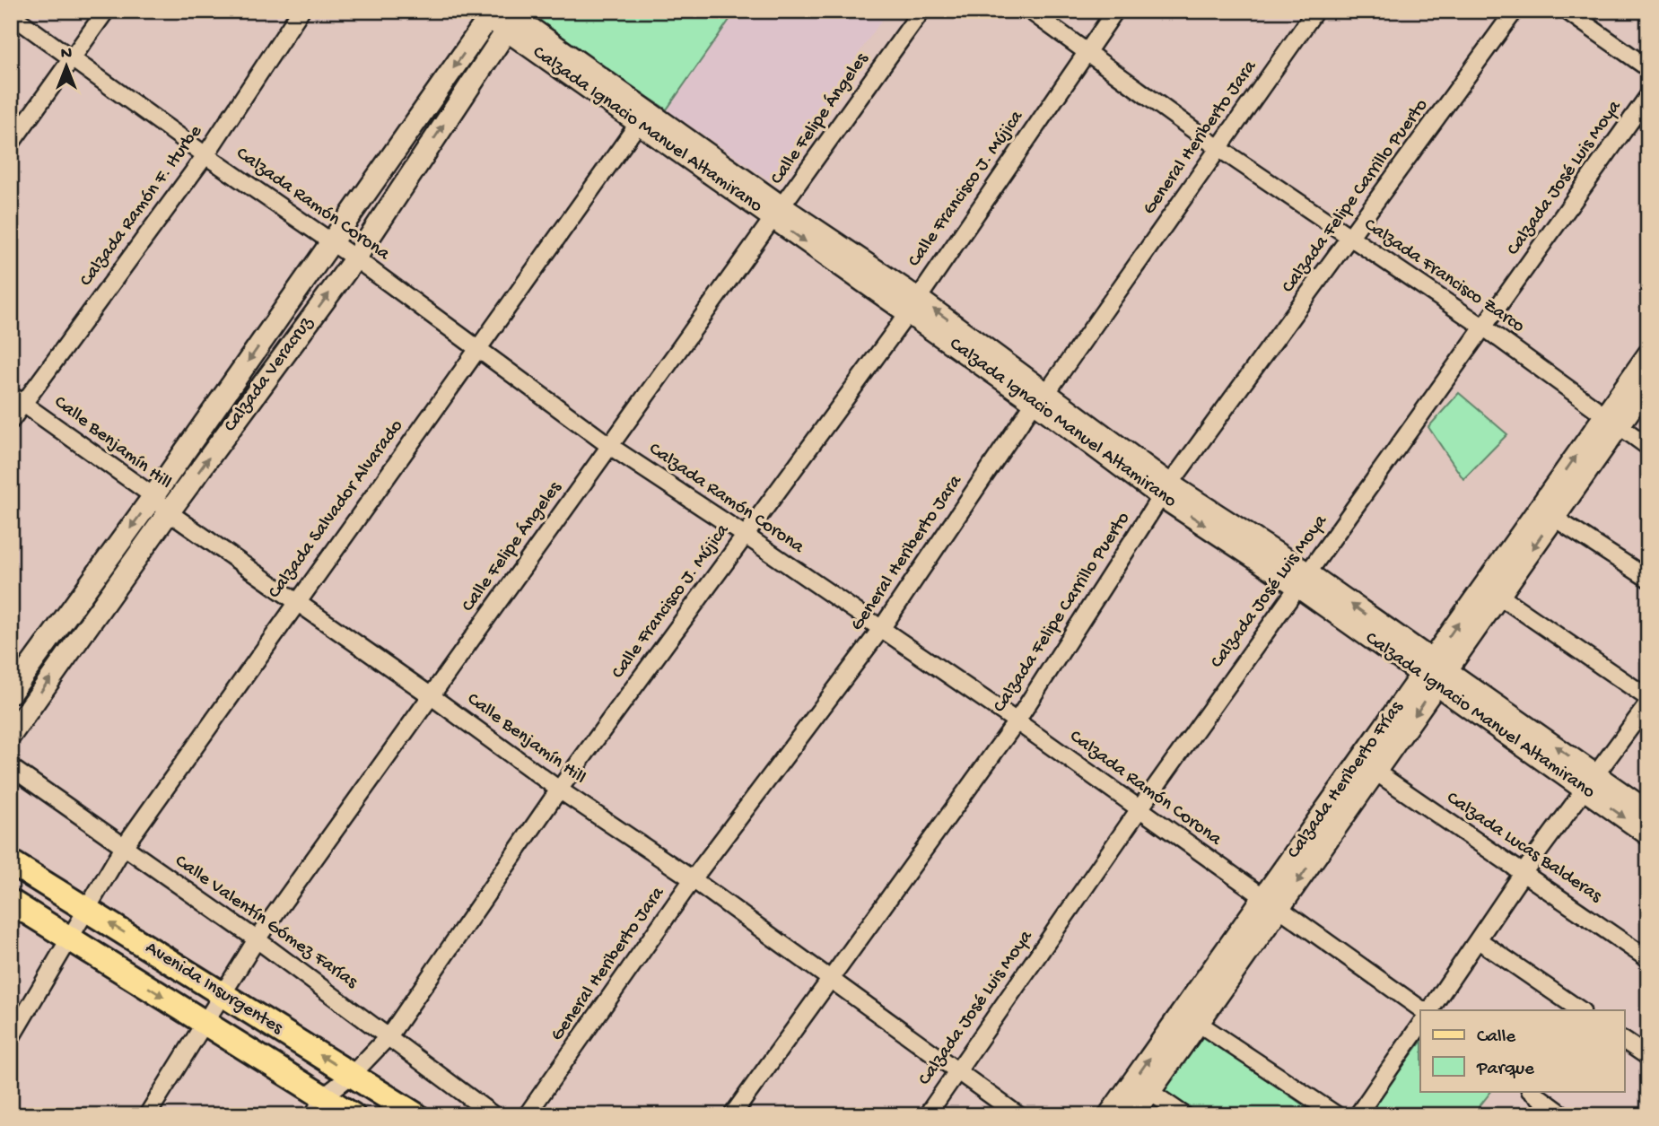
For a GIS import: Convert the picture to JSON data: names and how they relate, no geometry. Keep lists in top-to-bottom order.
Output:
{
  "streets": {
    "main road": ["Avenida Insurgentes"],
    "street": [
      "Calle Felipe Ángeles",
      "Calzada Ignacio Manuel Altamirano",
      "General Heriberto Jara",
      "Calzada José Luis Moya",
      "Calle Francisco J. Mújica",
      "Calzada Felipe Carrillo Puerto",
      "Calzada Ramón Corona",
      "Calzada Ramón F. Iturbe",
      "Calzada Francisco Zarco",
      "Calzada Veracruz",
      "Calle Benjamín Hill",
      "Calzada Salvador Alvarado",
      "Calzada Heriberto Frías",
      "Calzada Lucas Balderas",
      "Calle Valentín Gómez Farías"
    ]
  },
  "crossings": [
    ["Calle Felipe Ángeles", "Calzada Ignacio Manuel Altamirano"],
    ["Calle Felipe Ángeles", "Calzada Ramón Corona"],
    ["Calle Felipe Ángeles", "Calle Benjamín Hill"],
    ["Calle Felipe Ángeles", "Calle Valentín Gómez Farías"],
    ["Calle Felipe Ángeles", "Avenida Insurgentes"],
    ["Calzada Ignacio Manuel Altamirano", "General Heriberto Jara"],
    ["Calzada Ignacio Manuel Altamirano", "Calzada José Luis Moya"],
    ["Calzada Ignacio Manuel Altamirano", "Calle Francisco J. Mújica"],
    ["Calzada Ignacio Manuel Altamirano", "Calzada Felipe Carrillo Puerto"],
    ["Calzada Ignacio Manuel Altamirano", "Calzada Veracruz"],
    ["Calzada Ignacio Manuel Altamirano", "Calzada Salvador Alvarado"],
    ["Calzada Ignacio Manuel Altamirano", "Calzada Heriberto Frías"],
    ["General Heriberto Jara", "Calzada Ramón Corona"],
    ["General Heriberto Jara", "Calzada Francisco Zarco"],
    ["General Heriberto Jara", "Calle Benjamín Hill"],
    ["Calzada José Luis Moya", "Calzada Ramón Corona"],
    ["Calzada José Luis Moya", "Calzada Francisco Zarco"],
    ["Calzada José Luis Moya", "Calle Benjamín Hill"],
    ["Calle Francisco J. Mújica", "Calzada Ramón Corona"],
    ["Calle Francisco J. Mújica", "Calzada Francisco Zarco"],
    ["Calle Francisco J. Mújica", "Calle Benjamín Hill"],
    ["Calle Francisco J. Mújica", "Calle Valentín Gómez Farías"],
    ["Calle Francisco J. Mújica", "Avenida Insurgentes"],
    ["Calzada Felipe Carrillo Puerto", "Calzada Ramón Corona"],
    ["Calzada Felipe Carrillo Puerto", "Calzada Francisco Zarco"],
    ["Calzada Felipe Carrillo Puerto", "Calle Benjamín Hill"],
    ["Calzada Ramón Corona", "Calzada Ramón F. Iturbe"],
    ["Calzada Ramón Corona", "Calzada Veracruz"],
    ["Calzada Ramón Corona", "Calzada Salvador Alvarado"],
    ["Calzada Ramón Corona", "Calzada Heriberto Frías"],
    ["Calzada Ramón F. Iturbe", "Calle Benjamín Hill"],
    ["Calzada Francisco Zarco", "Calzada Heriberto Frías"],
    ["Calzada Veracruz", "Calle Benjamín Hill"],
    ["Calle Benjamín Hill", "Calzada Salvador Alvarado"],
    ["Calzada Salvador Alvarado", "Calle Valentín Gómez Farías"],
    ["Calzada Salvador Alvarado", "Avenida Insurgentes"],
    ["Calzada Heriberto Frías", "Calzada Lucas Balderas"]
  ],
  "legend": ["Calle", "Parque"],
  "north": "top"
}
